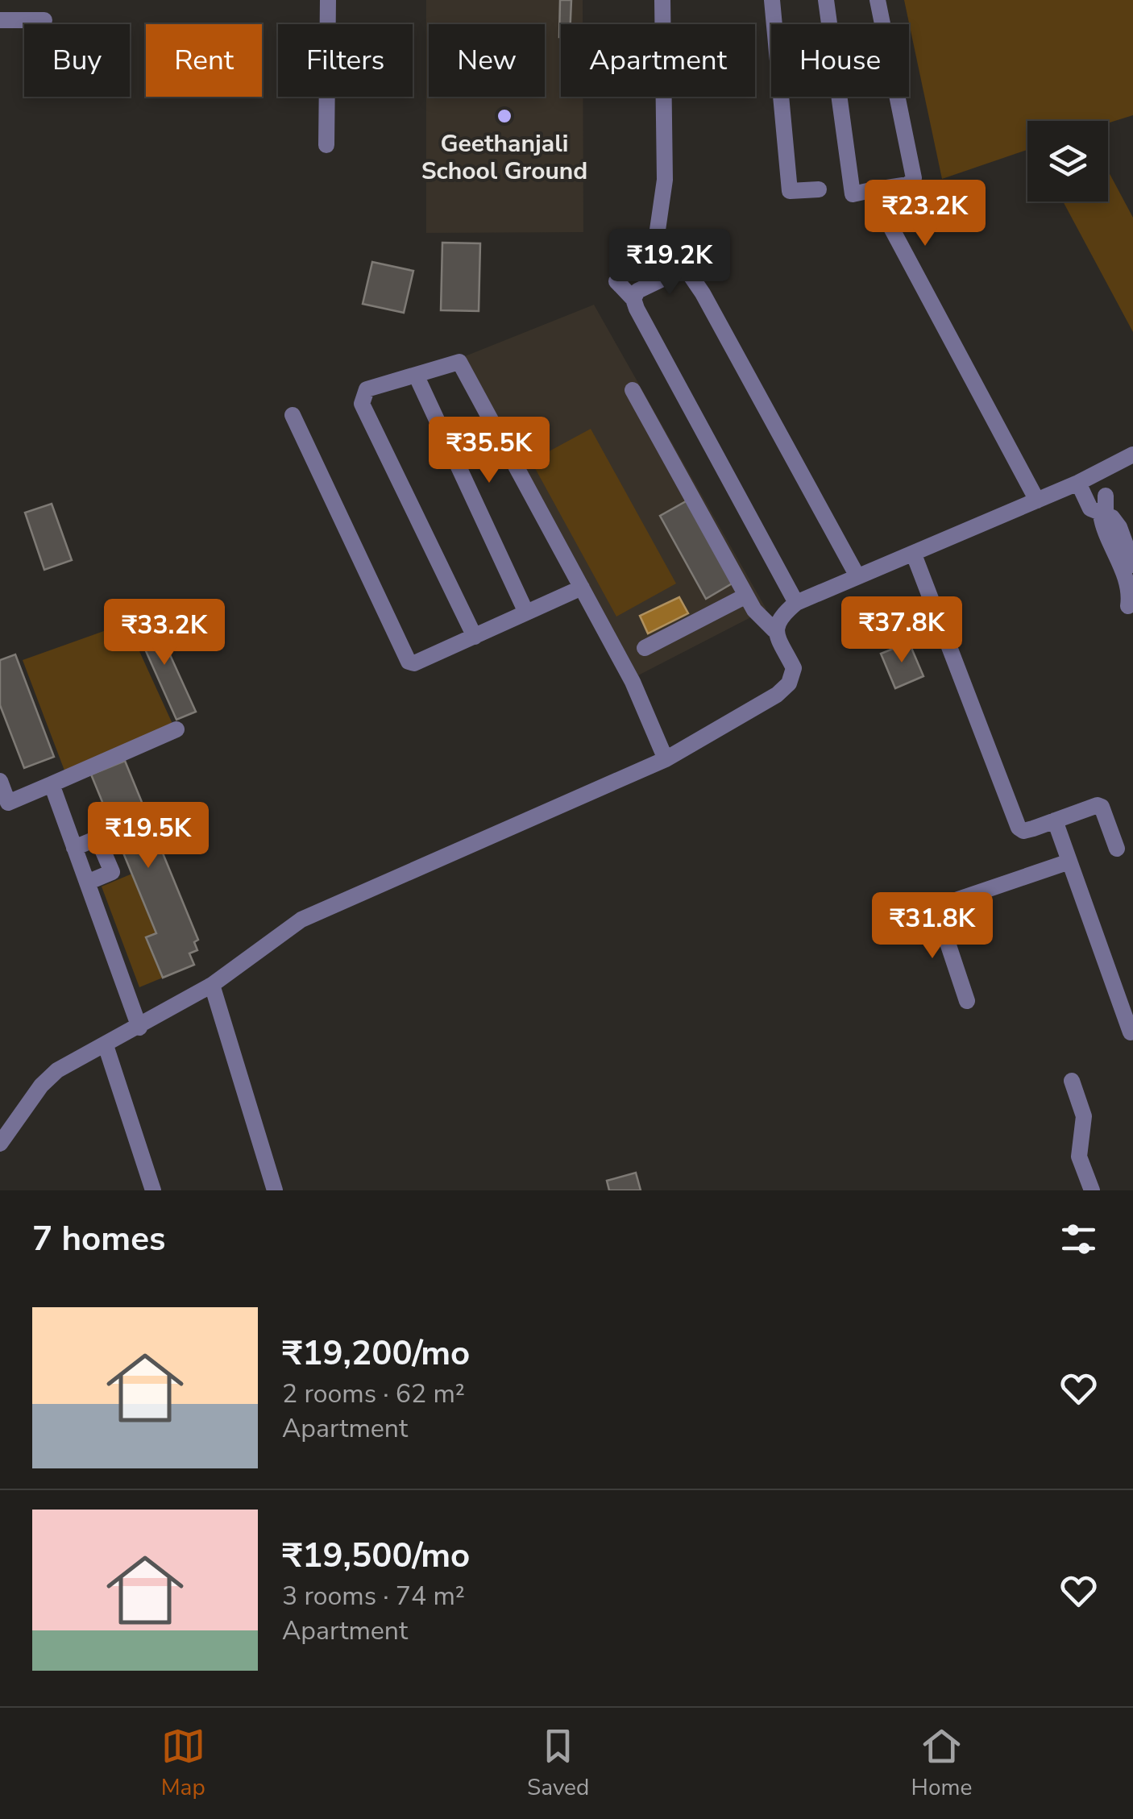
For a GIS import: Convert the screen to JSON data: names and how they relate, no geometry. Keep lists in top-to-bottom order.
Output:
{
  "places": ["Geethanjali School Ground"],
  "page": {
    "chip": [
      "Buy",
      "Rent",
      "Filters",
      "New",
      "Apartment",
      "House"
    ],
    "price": [
      "₹23.2K",
      "₹19.2K",
      "₹35.5K",
      "₹37.8K",
      "₹33.2K",
      "₹19.5K",
      "₹31.8K"
    ],
    "heading": "7 homes",
    "list": [
      {
        "name": "₹19,200/mo",
        "note": "2 rooms · 62 m² · Apartment"
      },
      {
        "name": "₹19,500/mo",
        "note": "3 rooms · 74 m² · Apartment"
      }
    ],
    "tabs": ["Map", "Saved", "Home"]
  }
}
